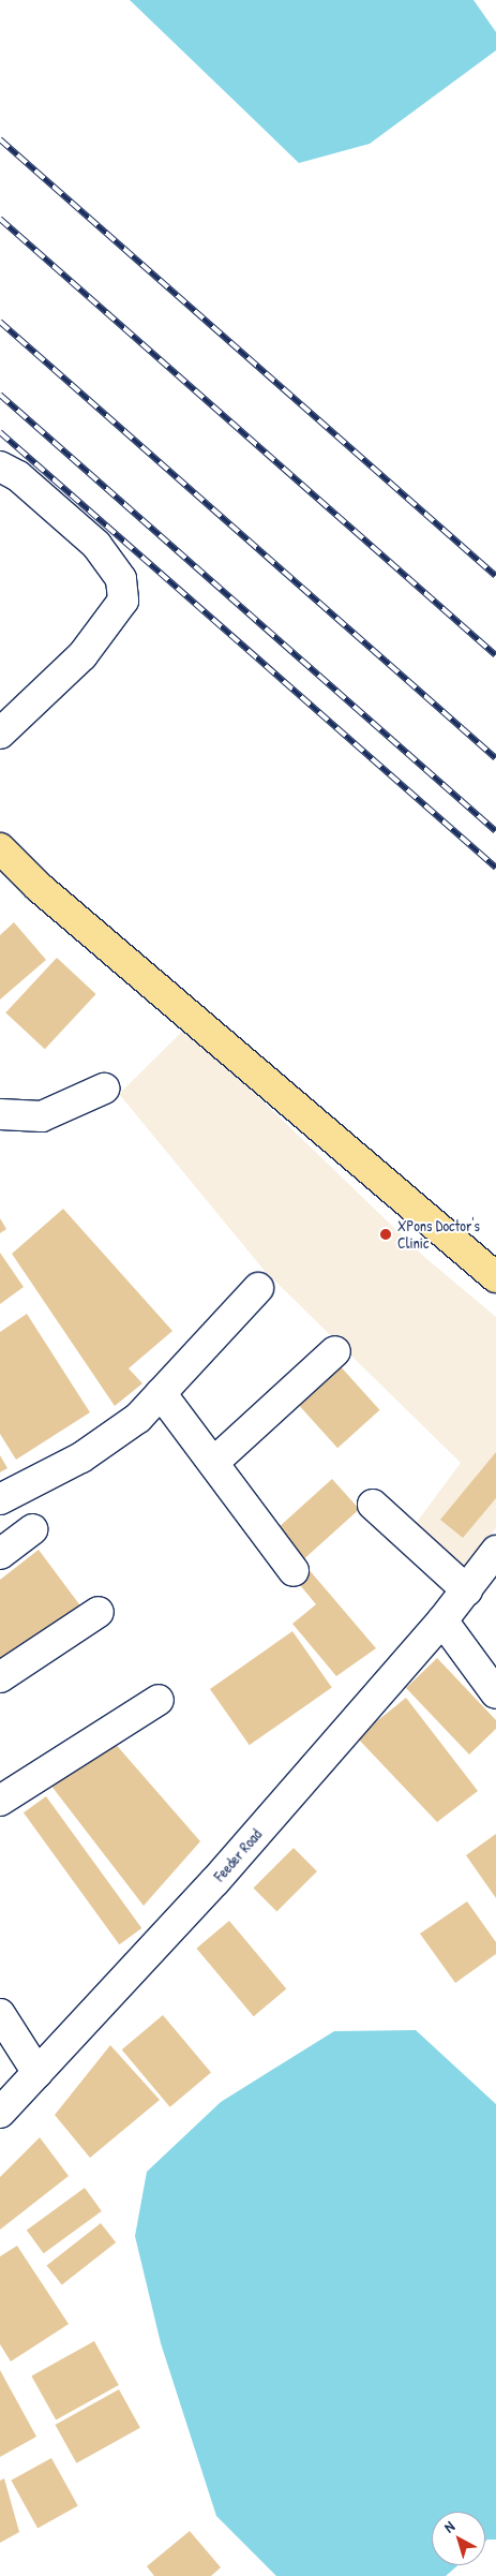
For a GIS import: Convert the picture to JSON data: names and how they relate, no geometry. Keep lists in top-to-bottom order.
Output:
{
  "streets": {
    "street": ["Feeder Road"]
  },
  "places": ["XPons Doctor's Clinic"],
  "north": "top left"
}
